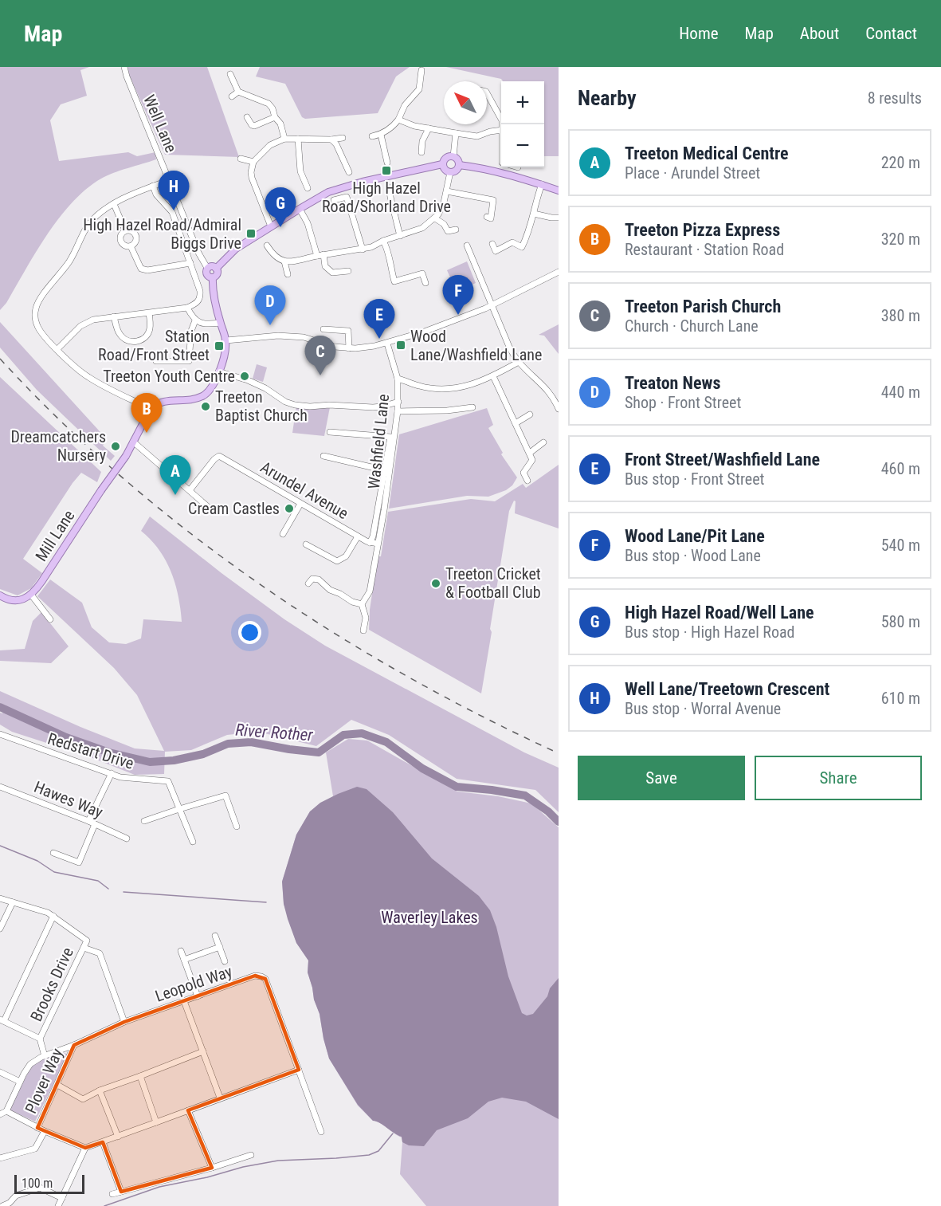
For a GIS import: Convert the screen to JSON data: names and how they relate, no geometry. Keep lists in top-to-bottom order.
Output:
{
  "streets": {
    "main road": ["Mill Lane"],
    "street": [
      "Well Lane",
      "Washfield Lane",
      "Arundel Avenue",
      "Redstart Drive",
      "Hawes Way",
      "Leopold Way",
      "Brooks Drive",
      "Plover Way"
    ]
  },
  "crossings": [
    ["Washfield Lane", "Arundel Avenue"],
    ["Leopold Way", "Plover Way"]
  ],
  "water": ["River Rother"],
  "parks": ["Waverley Lakes"],
  "places": {
    "transit": [
      "High Hazel Road/Shorland Drive",
      "High Hazel Road/Admiral Biggs Drive",
      "Wood Lane/Washfield Lane",
      "Station Road/Front Street"
    ],
    "other": [
      "Treeton Youth Centre",
      "Treeton Baptist Church",
      "Dreamcatchers Nursery",
      "Cream Castles",
      "Treeton Cricket & Football Club"
    ]
  },
  "scale_bar": "100 m",
  "north": "top left",
  "page": {
    "header": "Map",
    "nav": [
      "Home",
      "Map",
      "About",
      "Contact"
    ],
    "heading": ["Nearby", "8 results"],
    "map_buttons": ["+", "−"],
    "list": [
      {
        "mark": "A",
        "name": "Treeton Medical Centre",
        "note": "Place · Arundel Street",
        "value": "220 m"
      },
      {
        "mark": "B",
        "name": "Treeton Pizza Express",
        "note": "Restaurant · Station Road",
        "value": "320 m"
      },
      {
        "mark": "C",
        "name": "Treeton Parish Church",
        "note": "Church · Church Lane",
        "value": "380 m"
      },
      {
        "mark": "D",
        "name": "Treaton News",
        "note": "Shop · Front Street",
        "value": "440 m"
      },
      {
        "mark": "E",
        "name": "Front Street/Washfield Lane",
        "note": "Bus stop · Front Street",
        "value": "460 m"
      },
      {
        "mark": "F",
        "name": "Wood Lane/Pit Lane",
        "note": "Bus stop · Wood Lane",
        "value": "540 m"
      },
      {
        "mark": "G",
        "name": "High Hazel Road/Well Lane",
        "note": "Bus stop · High Hazel Road",
        "value": "580 m"
      },
      {
        "mark": "H",
        "name": "Well Lane/Treetown Crescent",
        "note": "Bus stop · Worral Avenue",
        "value": "610 m"
      }
    ],
    "pins": [
      "H",
      "G",
      "F",
      "D",
      "E",
      "C",
      "B",
      "A"
    ],
    "buttons": ["Save", "Share"],
    "scale": "100 m"
  }
}
